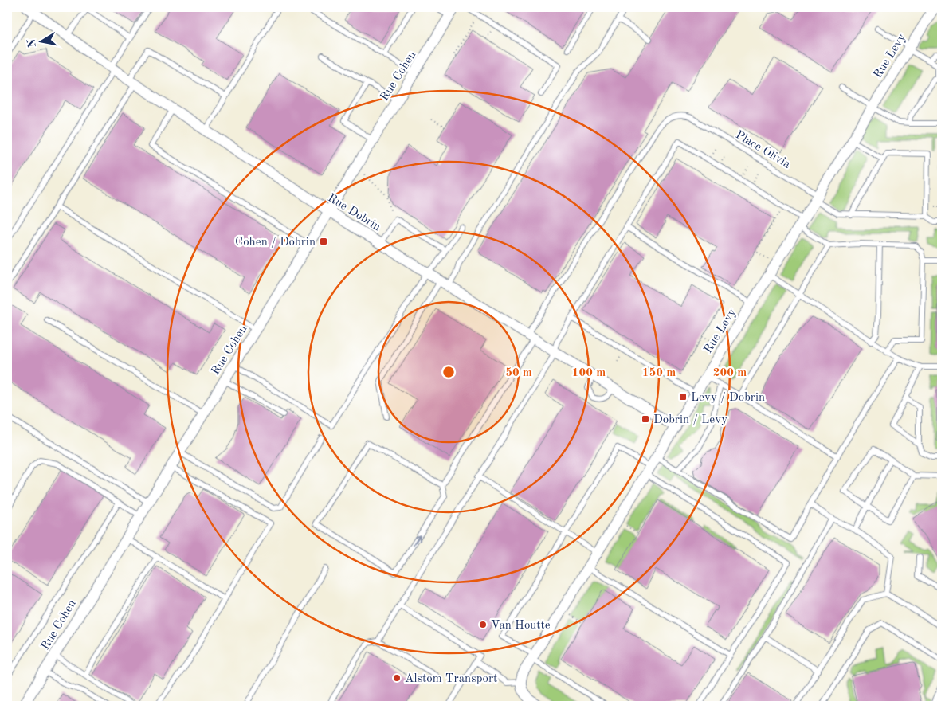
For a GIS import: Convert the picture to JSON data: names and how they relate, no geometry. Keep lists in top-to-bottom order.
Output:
{
  "streets": {
    "street": ["Rue Levy", "Rue Cohen", "Rue Dobrin"],
    "lane": ["Place Olivia"]
  },
  "crossings": [
    ["Rue Levy", "Place Olivia"],
    ["Rue Levy", "Rue Dobrin"],
    ["Rue Cohen", "Rue Dobrin"],
    ["Place Olivia", "Rue Dobrin"]
  ],
  "places": {
    "transit": ["Cohen / Dobrin", "Levy / Dobrin", "Dobrin / Levy"],
    "other": ["Van Houtte", "Alstom Transport"]
  },
  "north": "left",
  "rings": [
    "50 m",
    "100 m",
    "150 m",
    "200 m"
  ]
}
